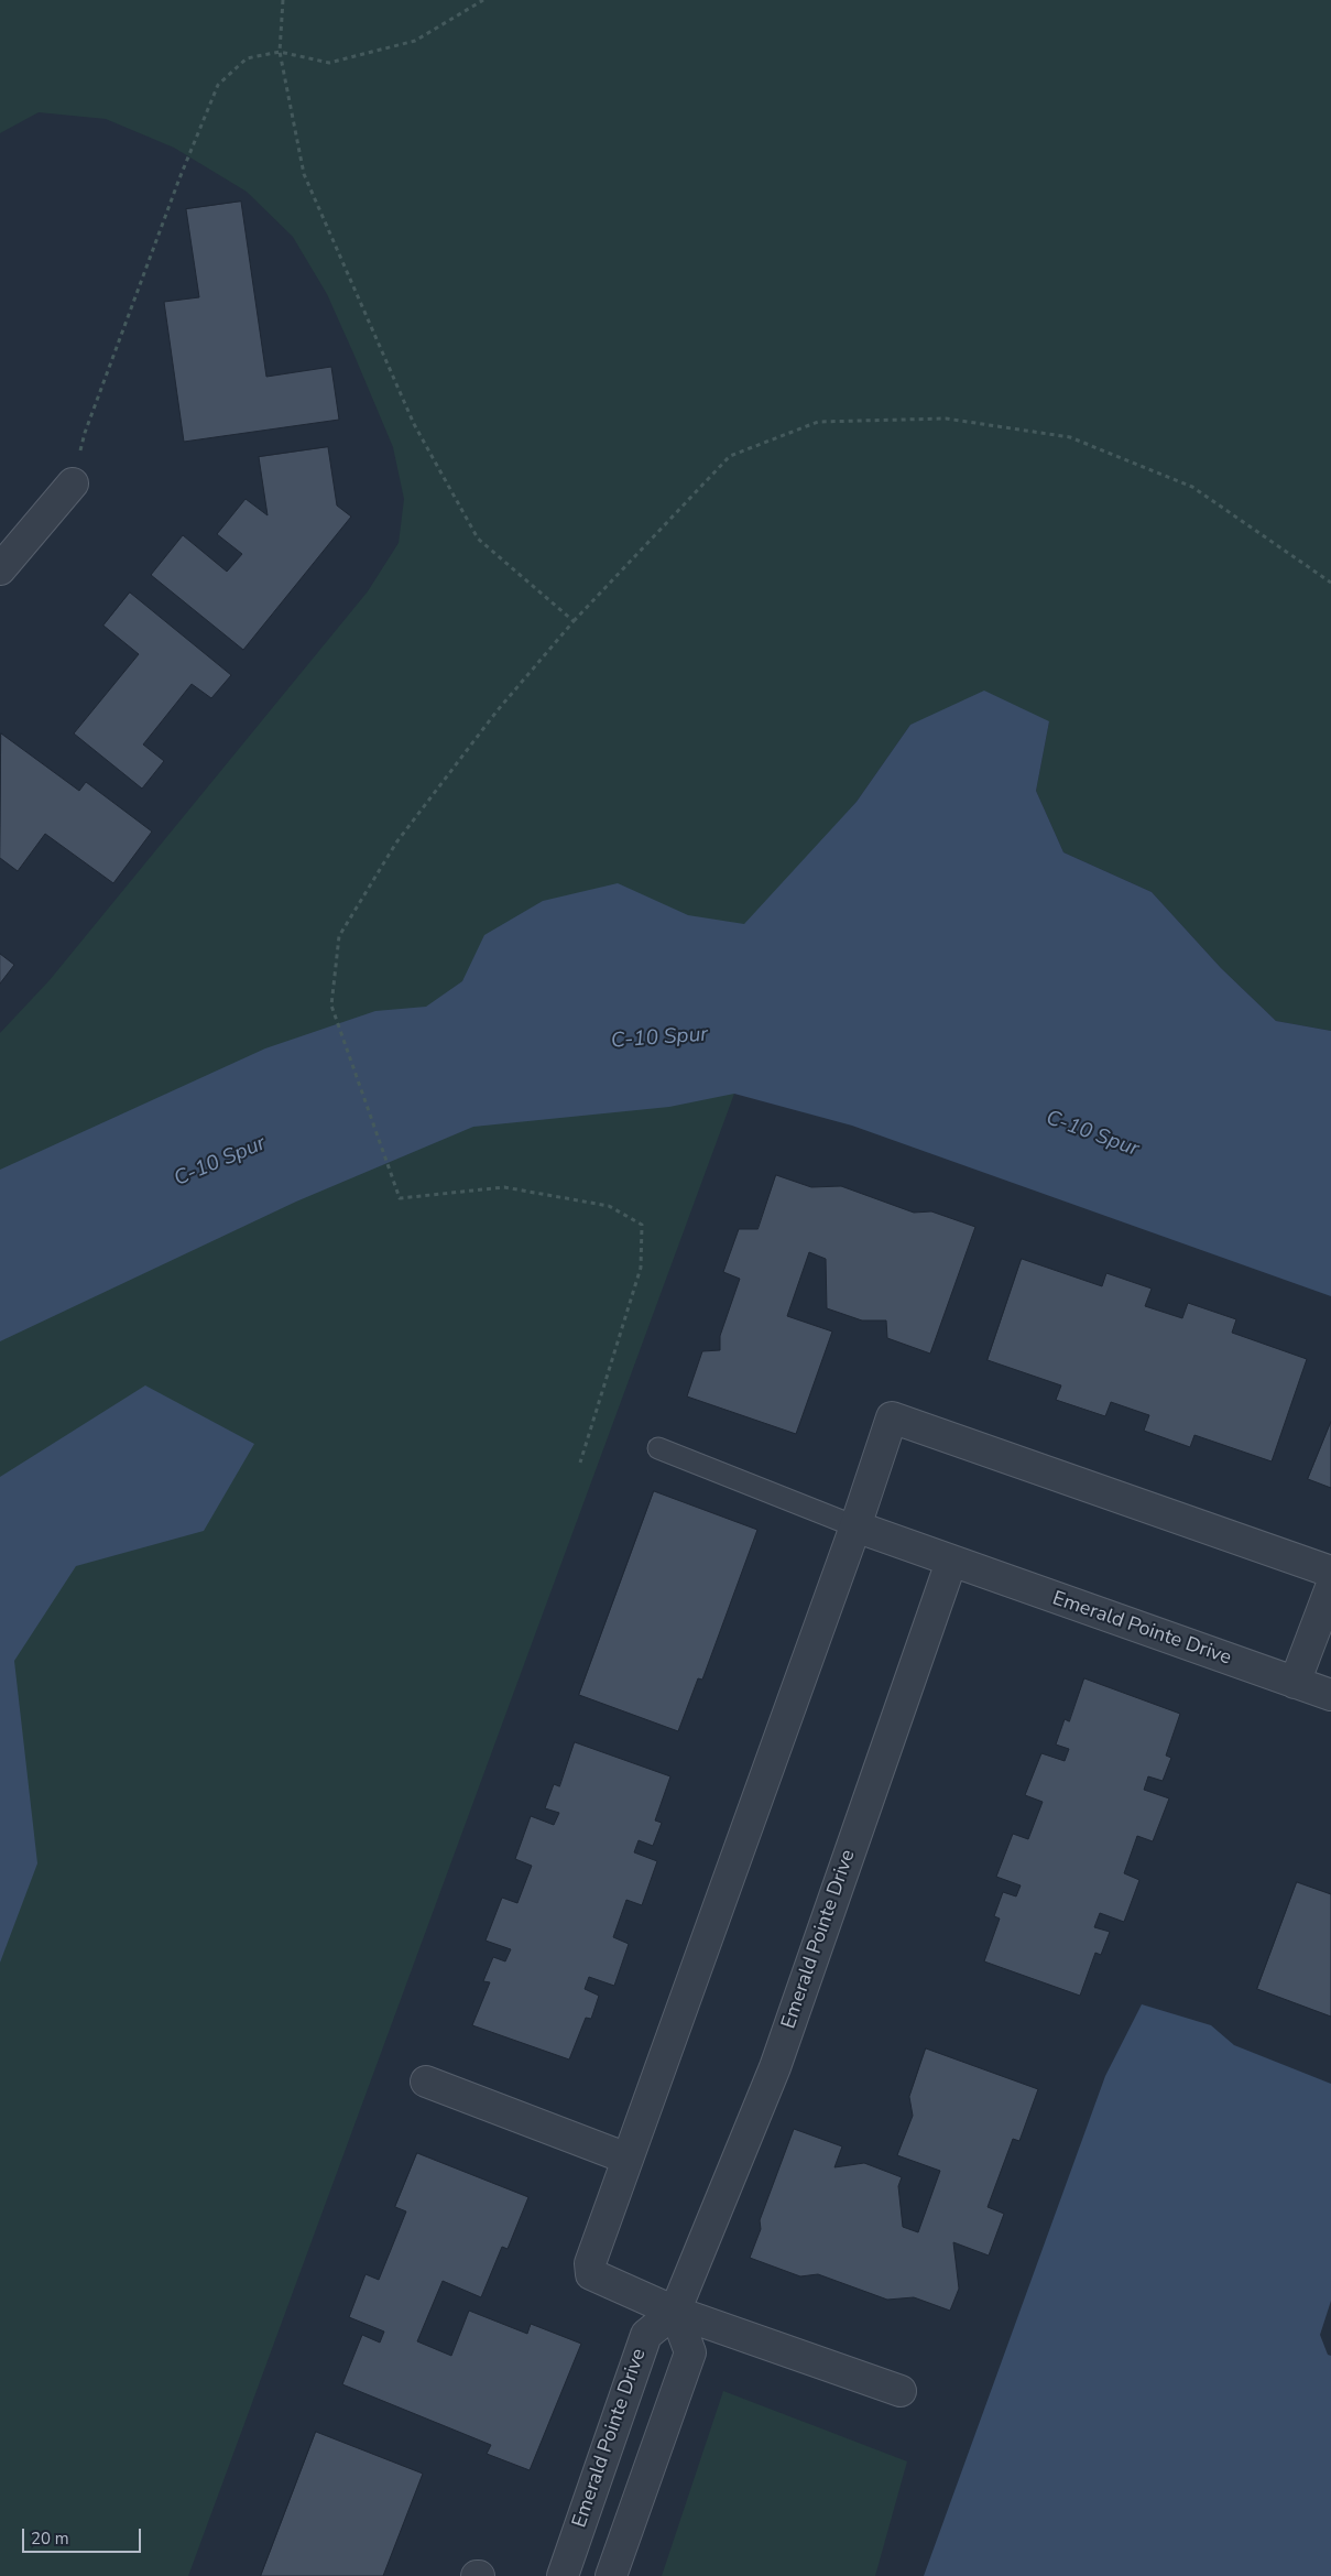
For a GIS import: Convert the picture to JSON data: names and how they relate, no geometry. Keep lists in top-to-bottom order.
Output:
{
  "streets": {
    "street": ["Emerald Pointe Drive"]
  },
  "water": ["C-10 Spur"],
  "scale_bar": "20 m"
}
